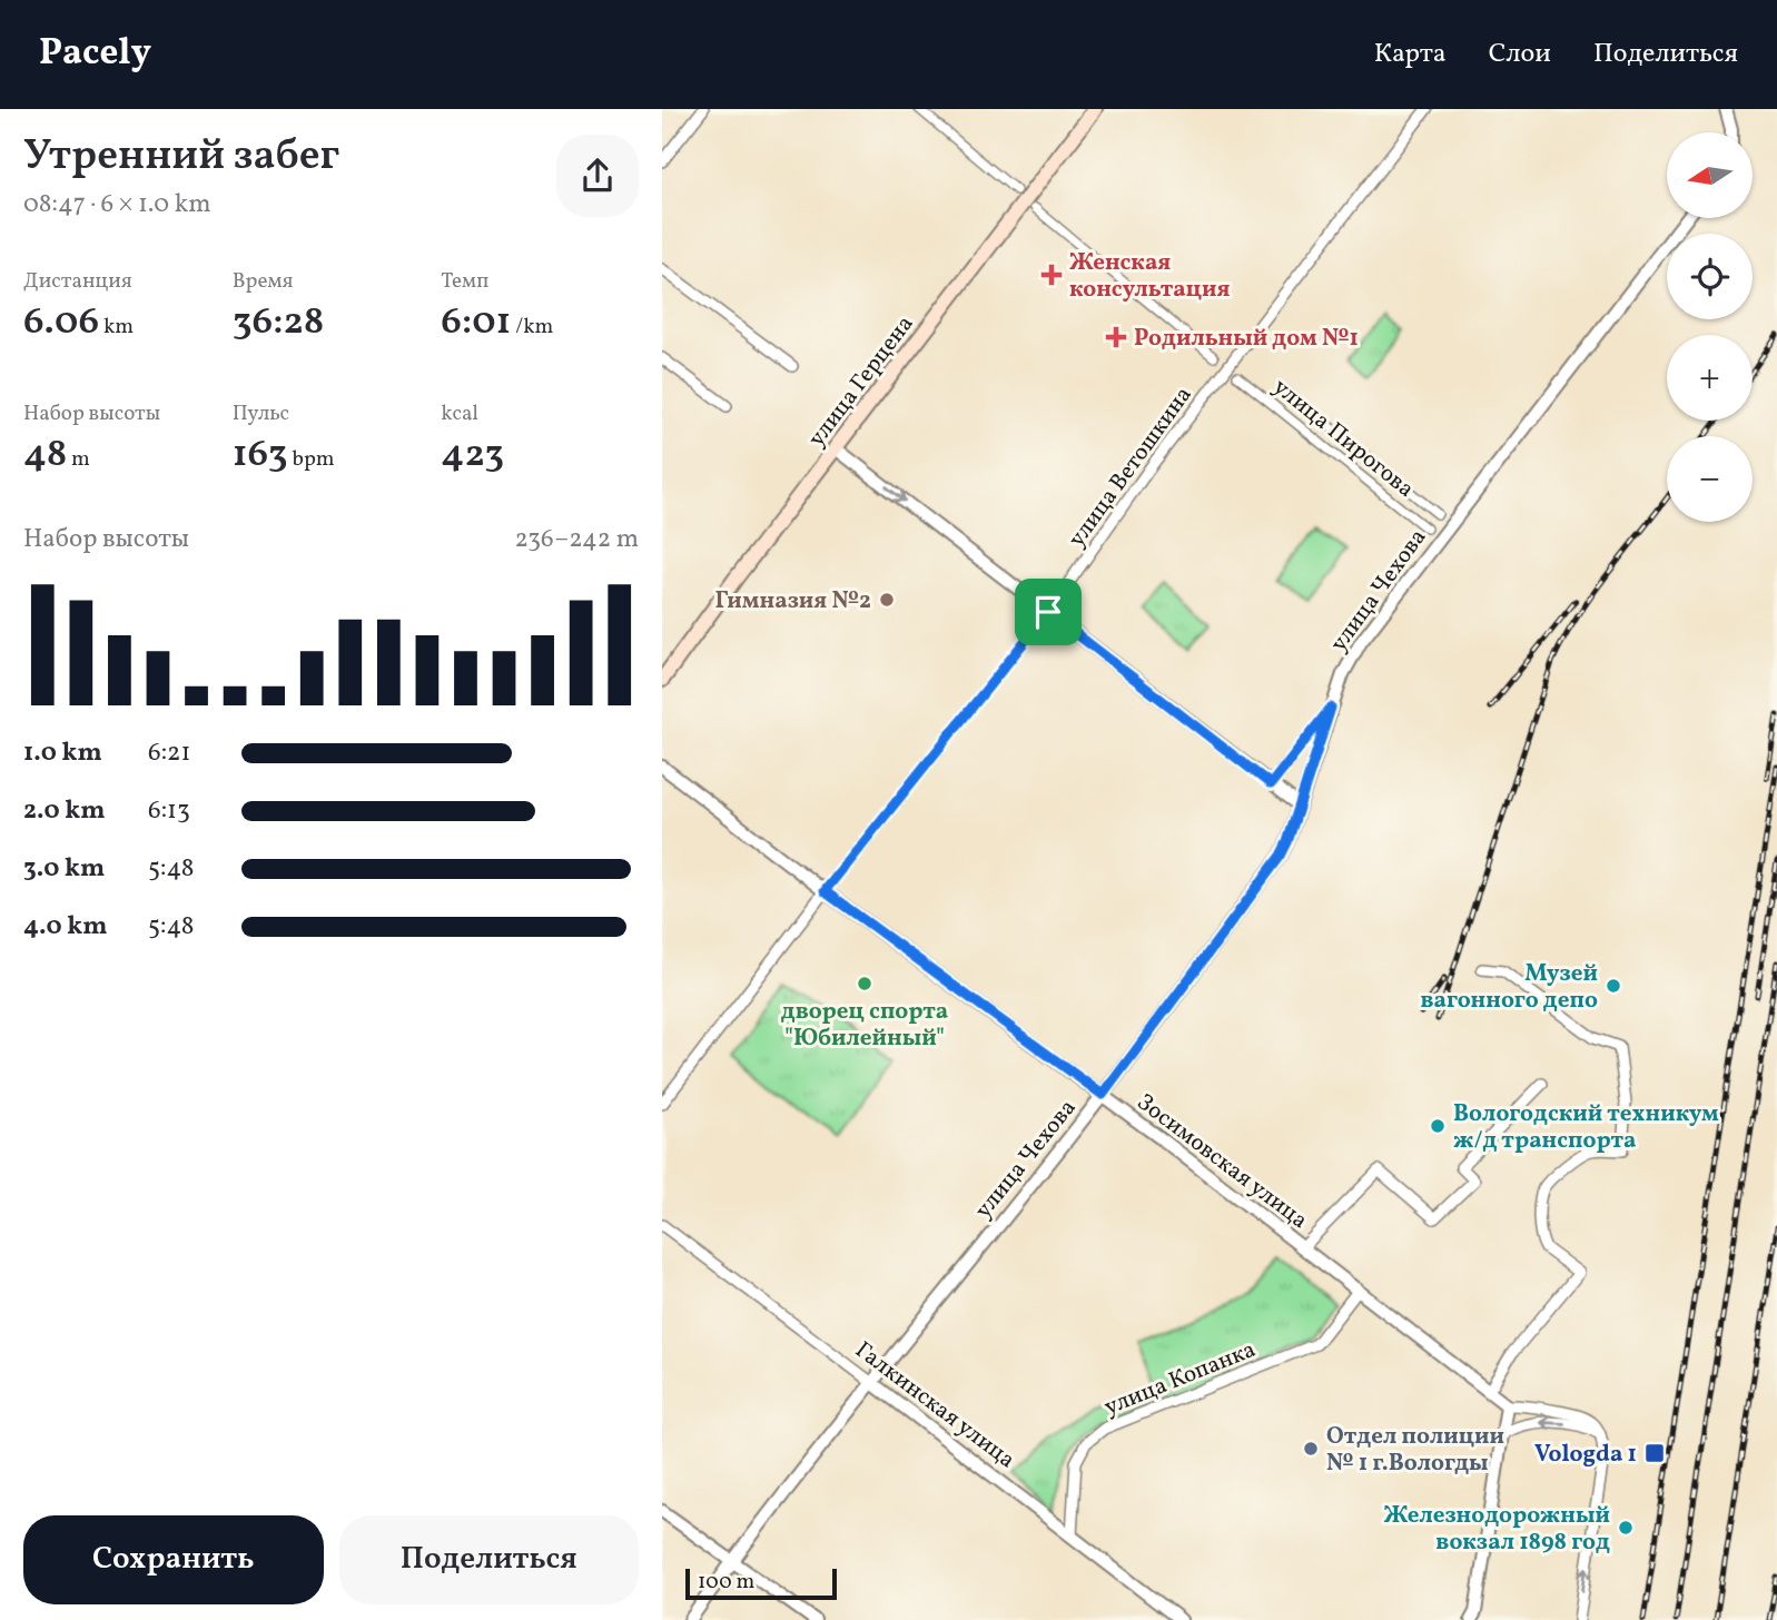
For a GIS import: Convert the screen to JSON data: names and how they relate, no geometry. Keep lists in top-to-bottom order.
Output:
{
  "streets": {
    "main road": ["улица Герцена"],
    "street": [
      "улица Пирогова",
      "улица Ветошкина",
      "улица Чехова",
      "Зосимовская улица",
      "улица Копанка",
      "Галкинская улица"
    ]
  },
  "crossings": [
    ["улица Ветошкина", "Зосимовская улица"],
    ["улица Чехова", "Зосимовская улица"],
    ["улица Чехова", "Галкинская улица"],
    ["Зосимовская улица", "улица Копанка"],
    ["улица Копанка", "Галкинская улица"]
  ],
  "places": {
    "health": ["Женская консультация", "Родильный дом №1"],
    "other": [
      "Гимназия №2",
      "дворец спорта \"Юбилейный\"",
      "Музей вагонного депо",
      "Вологодский техникум ж/д транспорта",
      "Отдел полиции № 1 г.Вологды",
      "Железнодорожный вокзал 1898 год"
    ],
    "transit": ["Vologda 1"]
  },
  "scale_bar": "100 m",
  "north": "left",
  "page": {
    "header": "Pacely",
    "nav": ["Карта", "Слои", "Поделиться"],
    "heading": ["Утренний забег", "08:47 · 6 × 1.0 km"],
    "map_buttons": ["+", "−"],
    "stats": [
      ["Дистанция", "6.06 km"],
      ["Время", "36:28"],
      ["Темп", "6:01 /km"],
      ["Набор высоты", "48 m"],
      ["Пульс", "163 bpm"],
      ["kcal", "423"]
    ],
    "chart": ["Набор высоты", "236–242 m"],
    "list": [
      {
        "name": "1.0 km",
        "note": "6:21"
      },
      {
        "name": "2.0 km",
        "note": "6:13"
      },
      {
        "name": "3.0 km",
        "note": "5:48"
      },
      {
        "name": "4.0 km",
        "note": "5:48"
      }
    ],
    "buttons": ["Сохранить", "Поделиться"],
    "scale": "100 m"
  }
}
